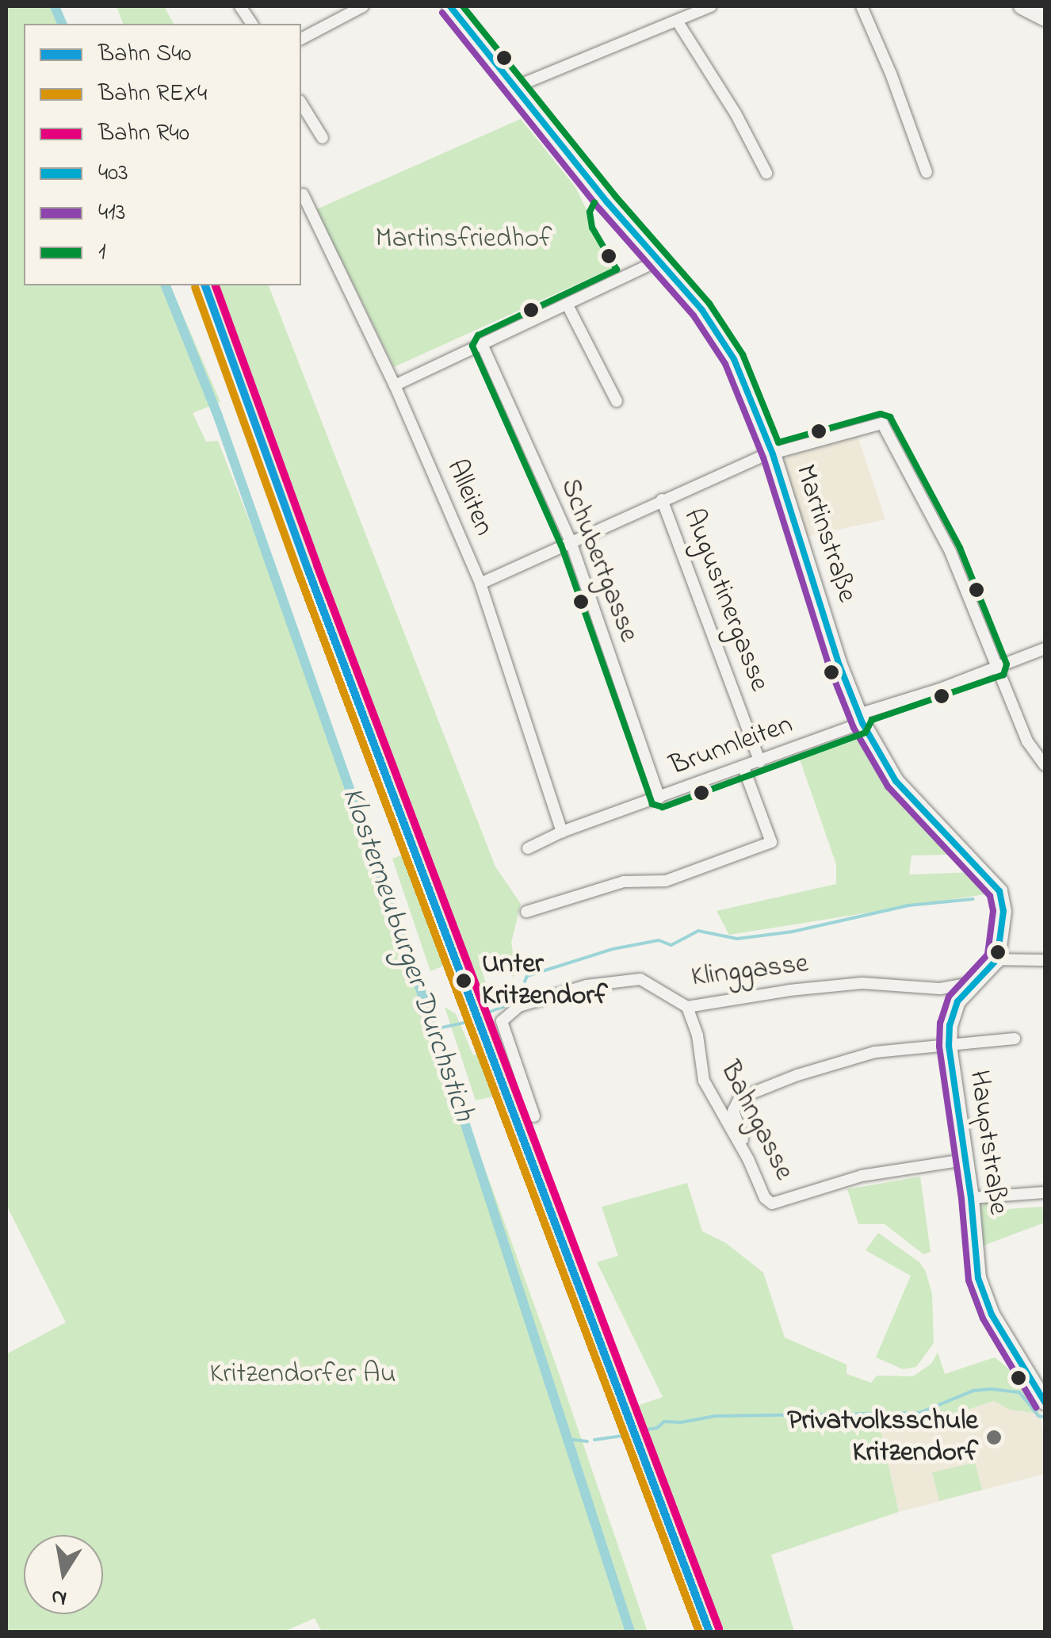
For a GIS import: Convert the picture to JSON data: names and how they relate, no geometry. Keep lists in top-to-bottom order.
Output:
{
  "streets": {
    "main road": ["Martinstraße", "Hauptstraße"],
    "street": [
      "Alleiten",
      "Schubertgasse",
      "Augustinergasse",
      "Brunnleiten",
      "Klinggasse",
      "Bahngasse"
    ]
  },
  "crossings": [
    ["Alleiten", "Brunnleiten"],
    ["Martinstraße", "Brunnleiten"],
    ["Martinstraße", "Hauptstraße"],
    ["Schubertgasse", "Brunnleiten"],
    ["Augustinergasse", "Brunnleiten"],
    ["Klinggasse", "Bahngasse"],
    ["Klinggasse", "Hauptstraße"],
    ["Bahngasse", "Hauptstraße"]
  ],
  "water": ["Klosterneuburger Durchstich"],
  "parks": ["Martinsfriedhof", "Kritzendorfer Au"],
  "places": ["Unter Kritzendorf", "Privatvolksschule Kritzendorf"],
  "lines": [
    "transit line 403",
    "transit line 1",
    "transit line 413",
    "rail line S40",
    "rail line R40",
    "rail line REX4"
  ],
  "legend": [
    "Bahn S40",
    "Bahn REX4",
    "Bahn R40",
    "403",
    "413",
    "1"
  ],
  "north": "bottom"
}
